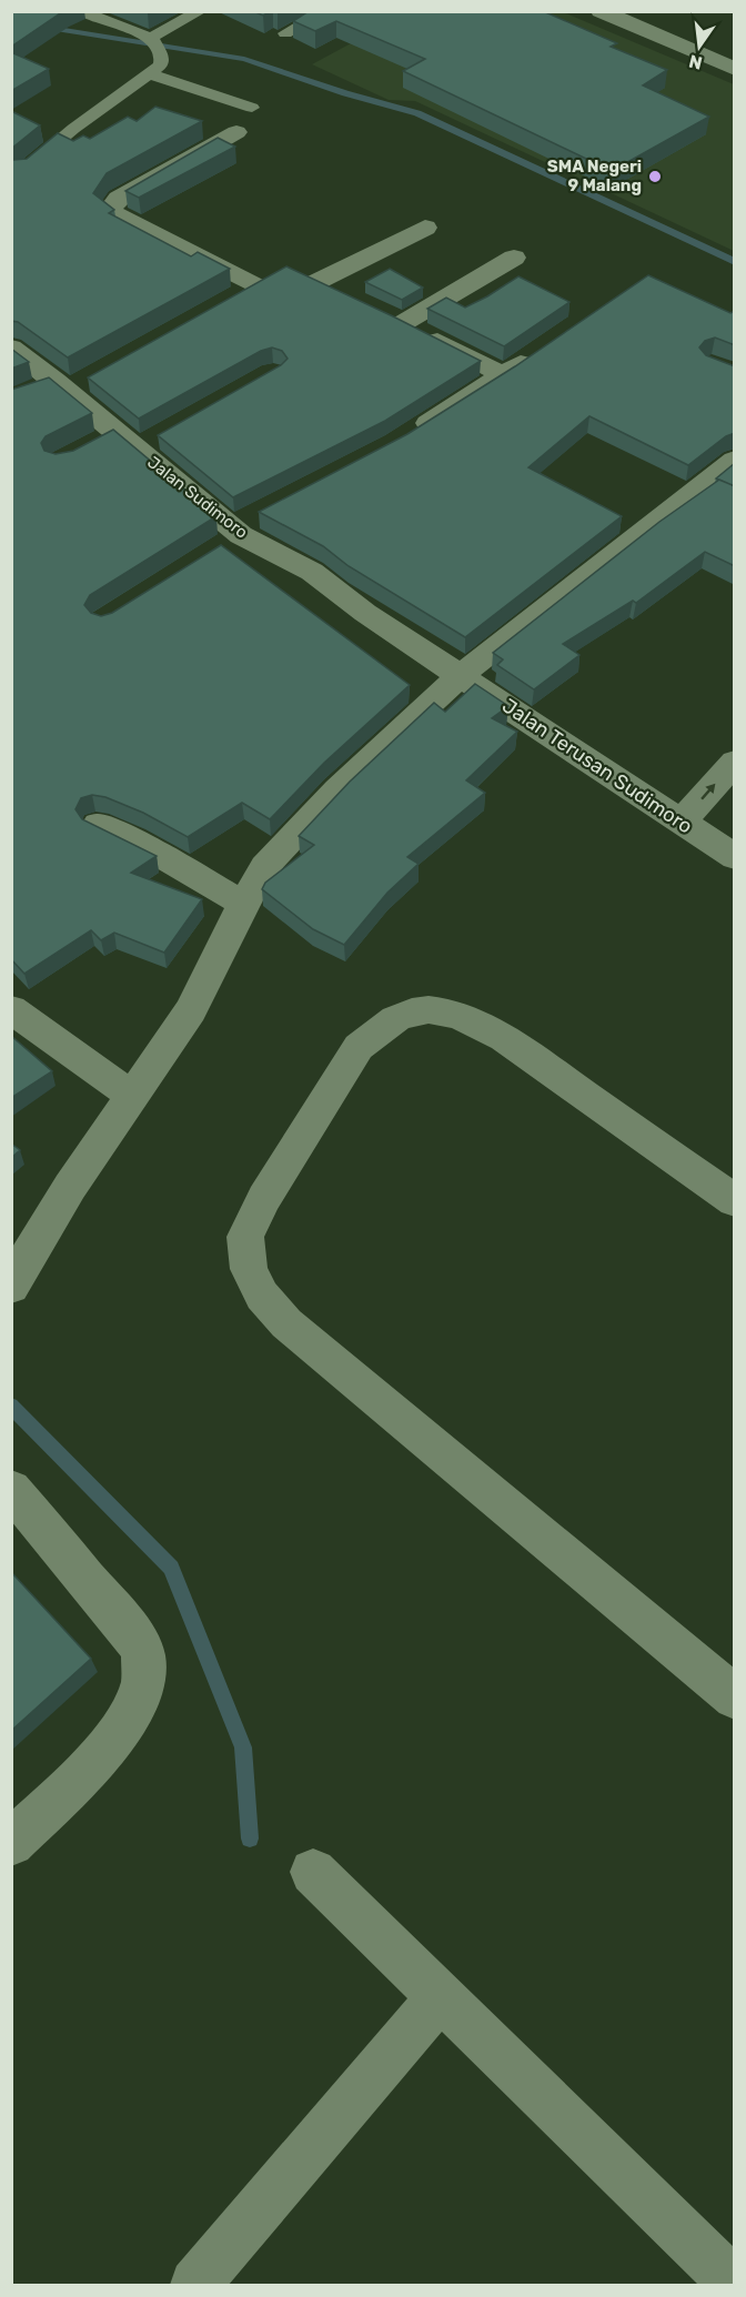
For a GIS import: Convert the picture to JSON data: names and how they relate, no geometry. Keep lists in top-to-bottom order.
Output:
{
  "streets": {
    "street": ["Jalan Sudimoro", "Jalan Terusan Sudimoro"]
  },
  "crossings": [
    ["Jalan Sudimoro", "Jalan Terusan Sudimoro"]
  ],
  "places": ["SMA Negeri 9 Malang"],
  "north": "bottom"
}
